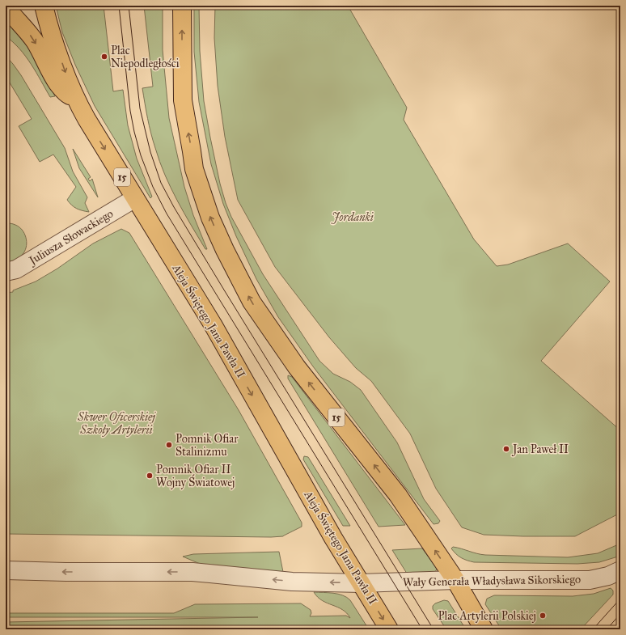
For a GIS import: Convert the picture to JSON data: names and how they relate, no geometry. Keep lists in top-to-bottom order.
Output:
{
  "streets": {
    "main road": ["15", "Aleja Świętego Jana Pawła II"],
    "street": ["Juliusza Słowackiego", "Wały Generała Władysława Sikorskiego"]
  },
  "crossings": [
    ["15", "Wały Generała Władysława Sikorskiego"],
    ["Juliusza Słowackiego", "Aleja Świętego Jana Pawła II"],
    ["Aleja Świętego Jana Pawła II", "Wały Generała Władysława Sikorskiego"]
  ],
  "one_way": ["Wały Generała Władysława Sikorskiego"],
  "parks": ["Jordanki", "Skwer Oficerskiej Szkoły Artylerii"],
  "places": [
    "Plac Niepodległości",
    "Pomnik Ofiar Stalinizmu",
    "Jan Paweł II",
    "Pomnik Ofiar II Wojny Światowej",
    "Plac Artylerii Polskiej"
  ]
}
